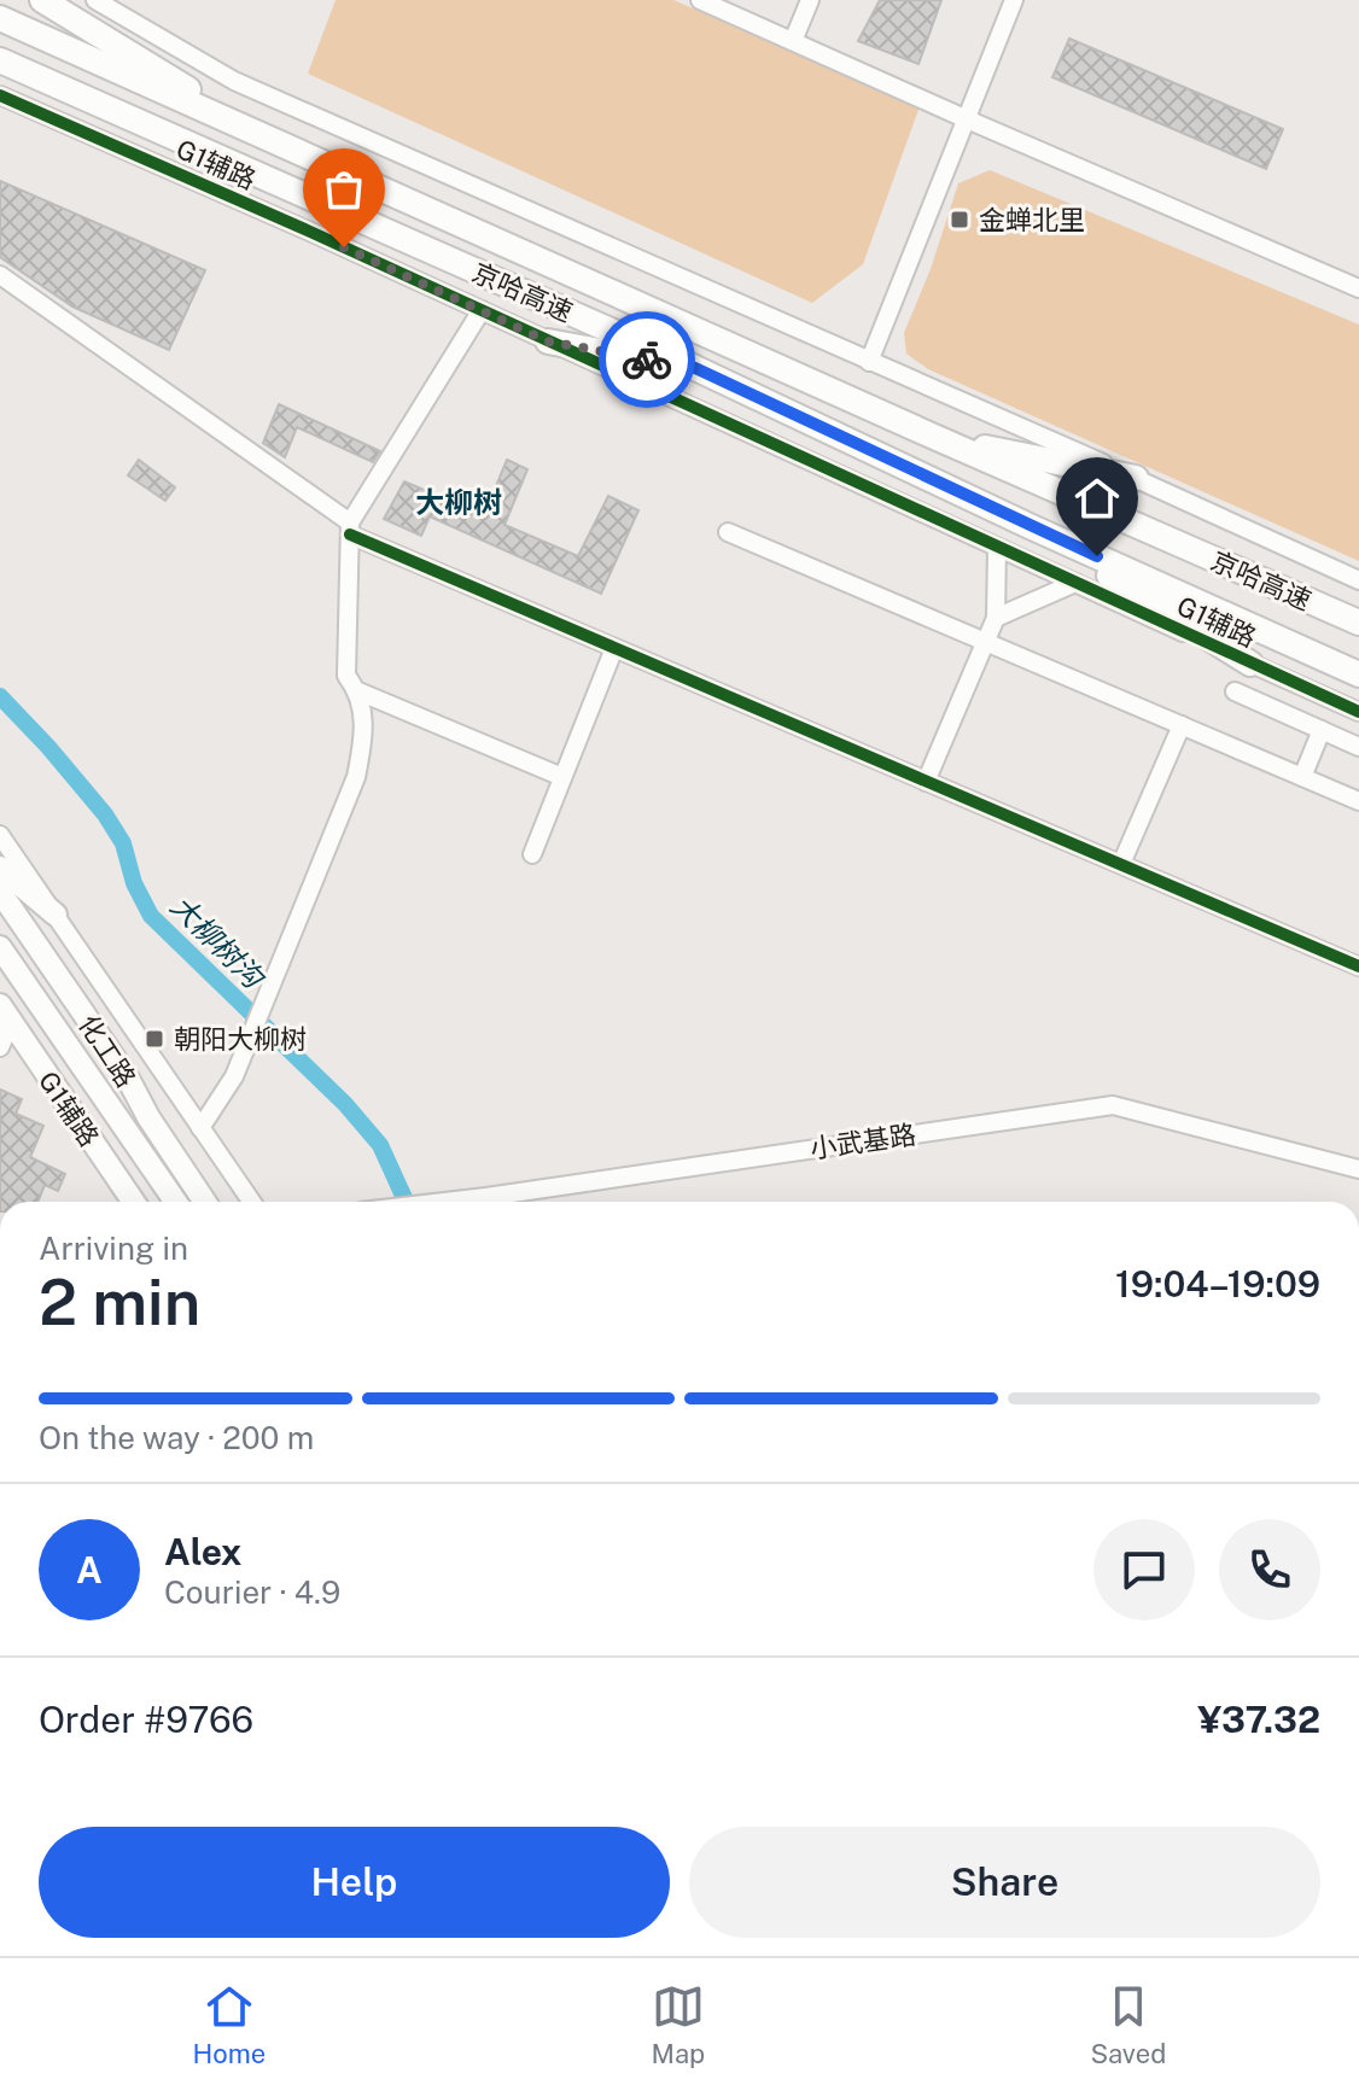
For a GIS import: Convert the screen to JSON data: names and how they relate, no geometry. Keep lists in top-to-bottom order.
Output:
{
  "streets": {
    "highway": ["京哈高速"],
    "main road": ["G1辅路", "化工路"],
    "street": ["小武基路"]
  },
  "districts": ["大柳树"],
  "water": ["大柳树沟"],
  "places": {
    "transit": ["金蝉北里", "朝阳大柳树"]
  },
  "page": {
    "heading": ["2 min", "Arriving in", "19:04–19:09"],
    "panel": [
      "Alex",
      "Courier · 4.9",
      "Order #9766",
      "¥37.32"
    ],
    "bar": "On the way · 200 m",
    "round": "A",
    "buttons": ["Help", "Share"],
    "tabs": ["Home", "Map", "Saved"]
  }
}
